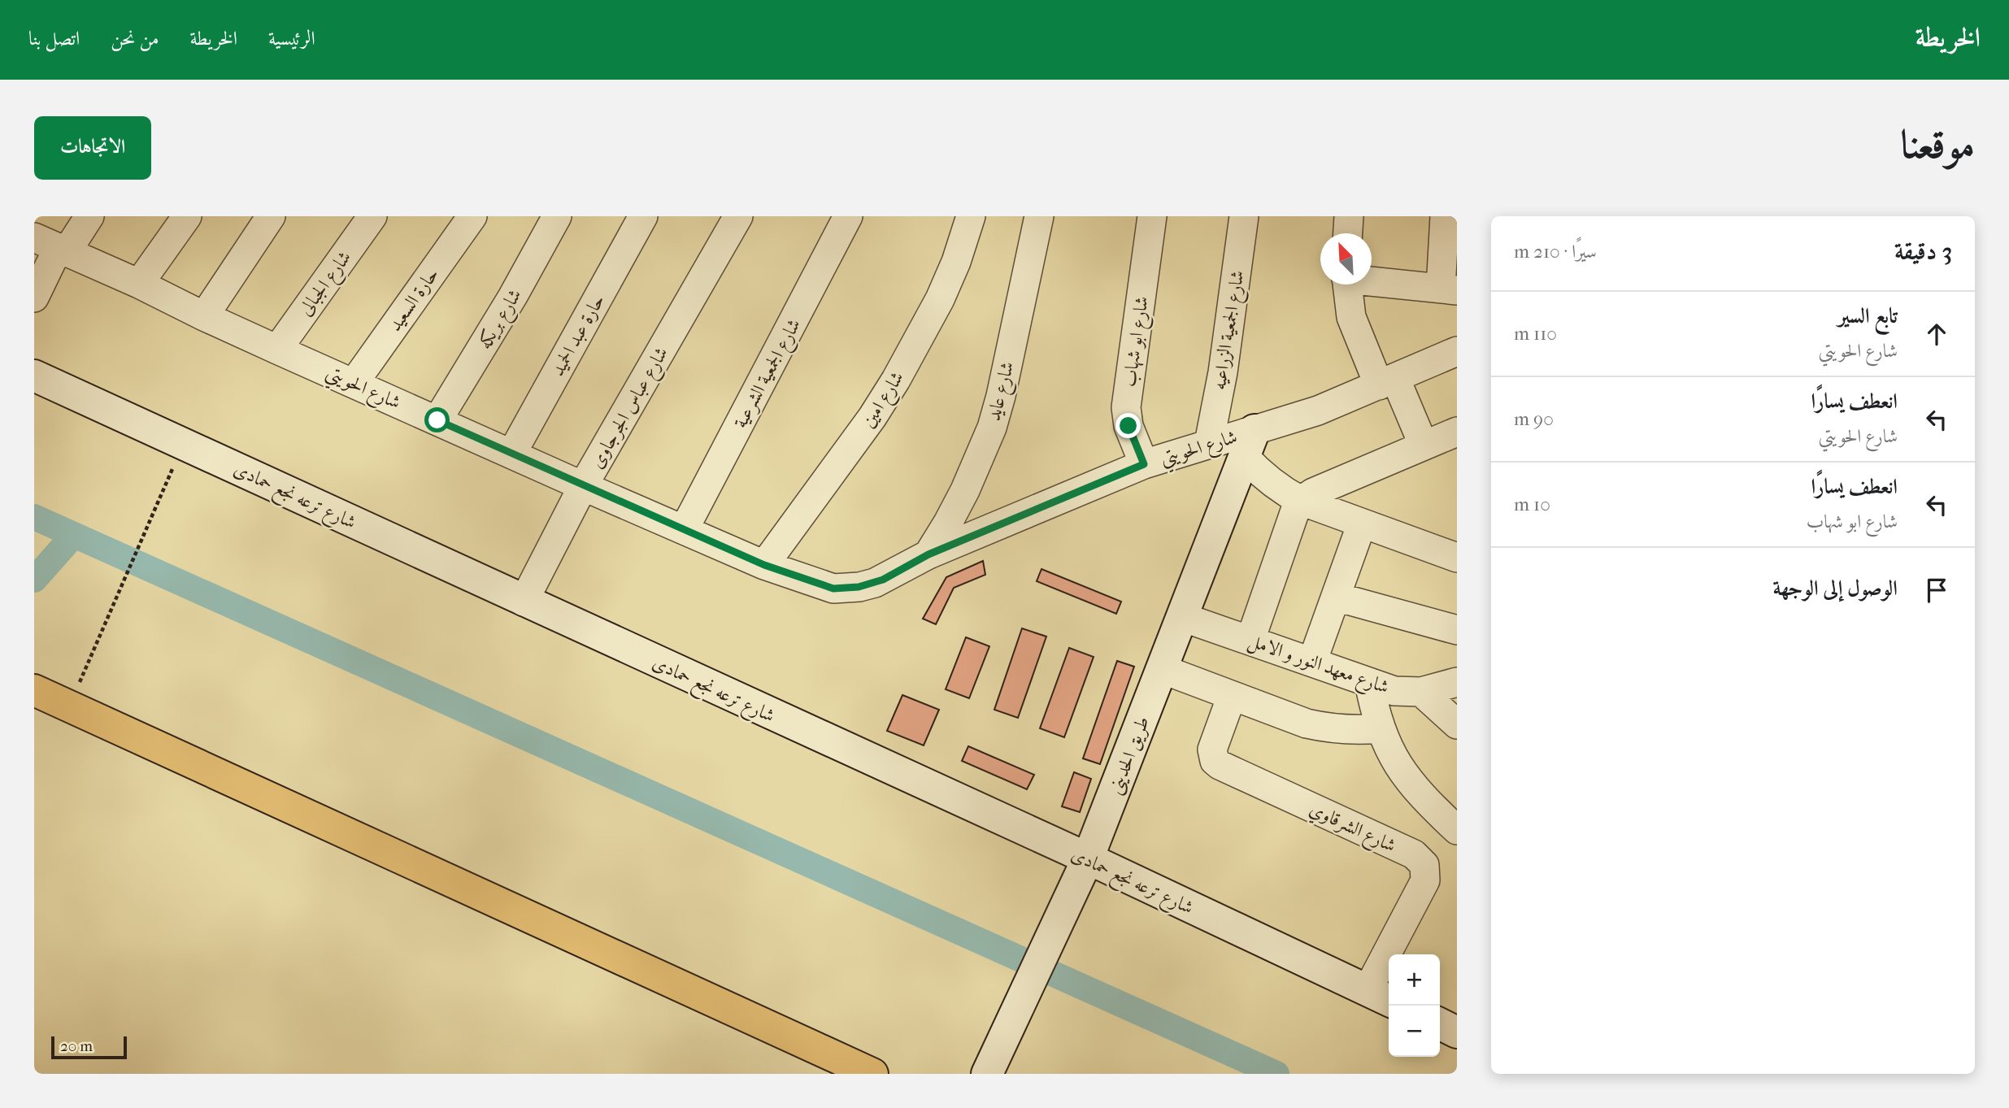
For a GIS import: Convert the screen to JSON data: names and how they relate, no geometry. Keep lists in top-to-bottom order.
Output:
{
  "streets": {
    "street": [
      "شارع الجبالى",
      "حارة السعيد",
      "شارع بريكه",
      "شارع الجمعية الزراعيه",
      "حارة عبد الحميد",
      "شارع ابو شهاب",
      "شارع الجمعية الشرعية",
      "شارع الحويتي",
      "شارع عايد",
      "شارع امين",
      "شارع عباس الجرجاوى",
      "شارع ترعه نجع حمادى",
      "شارع معهد النور و الامل",
      "طريق الحدينى",
      "شارع الشرقاوي"
    ]
  },
  "crossings": [
    ["شارع الجبالى", "شارع الحويتي"],
    ["حارة السعيد", "شارع الحويتي"],
    ["شارع بريكه", "شارع الحويتي"],
    ["شارع الجمعية الزراعيه", "شارع الحويتي"],
    ["حارة عبد الحميد", "شارع الحويتي"],
    ["شارع ابو شهاب", "شارع الحويتي"],
    ["شارع الجمعية الشرعية", "شارع الحويتي"],
    ["شارع الحويتي", "شارع عايد"],
    ["شارع الحويتي", "شارع امين"],
    ["شارع الحويتي", "شارع عباس الجرجاوى"],
    ["شارع الحويتي", "طريق الحدينى"],
    ["شارع عباس الجرجاوى", "شارع ترعه نجع حمادى"],
    ["شارع ترعه نجع حمادى", "طريق الحدينى"],
    ["شارع ترعه نجع حمادى", "شارع الشرقاوي"],
    ["شارع معهد النور و الامل", "طريق الحدينى"]
  ],
  "scale_bar": "20 m",
  "north": "top left",
  "page": {
    "header": "الخريطة",
    "nav": [
      "الرئيسية",
      "الخريطة",
      "من نحن",
      "اتصل بنا"
    ],
    "title": "موقعنا",
    "buttons": "الاتجاهات",
    "heading": ["3 دقيقة", "سيرًا · 210 m"],
    "list": [
      ["تابع السير", "شارع الحويتي", "110 m"],
      ["انعطف يسارًا", "شارع الحويتي", "90 m"],
      ["انعطف يسارًا", "شارع ابو شهاب", "10 m"],
      "الوصول إلى الوجهة"
    ],
    "map_buttons": ["+", "−"],
    "scale": "20 m"
  }
}
